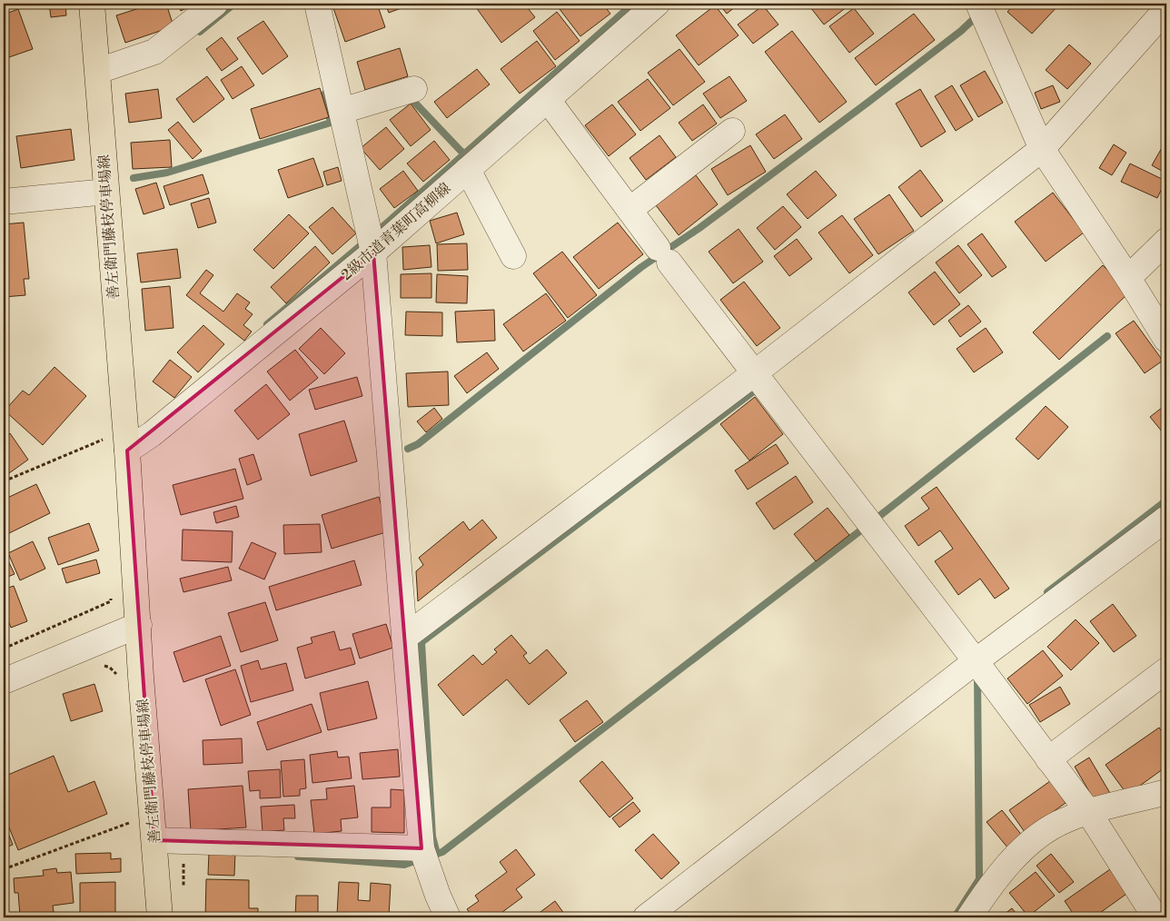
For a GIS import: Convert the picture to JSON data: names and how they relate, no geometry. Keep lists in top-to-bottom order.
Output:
{
  "streets": {
    "main road": ["善左衛門藤枝停車場線"],
    "street": ["2級市道青葉町高柳線"]
  },
  "crossings": [
    ["善左衛門藤枝停車場線", "2級市道青葉町高柳線"]
  ]
}
